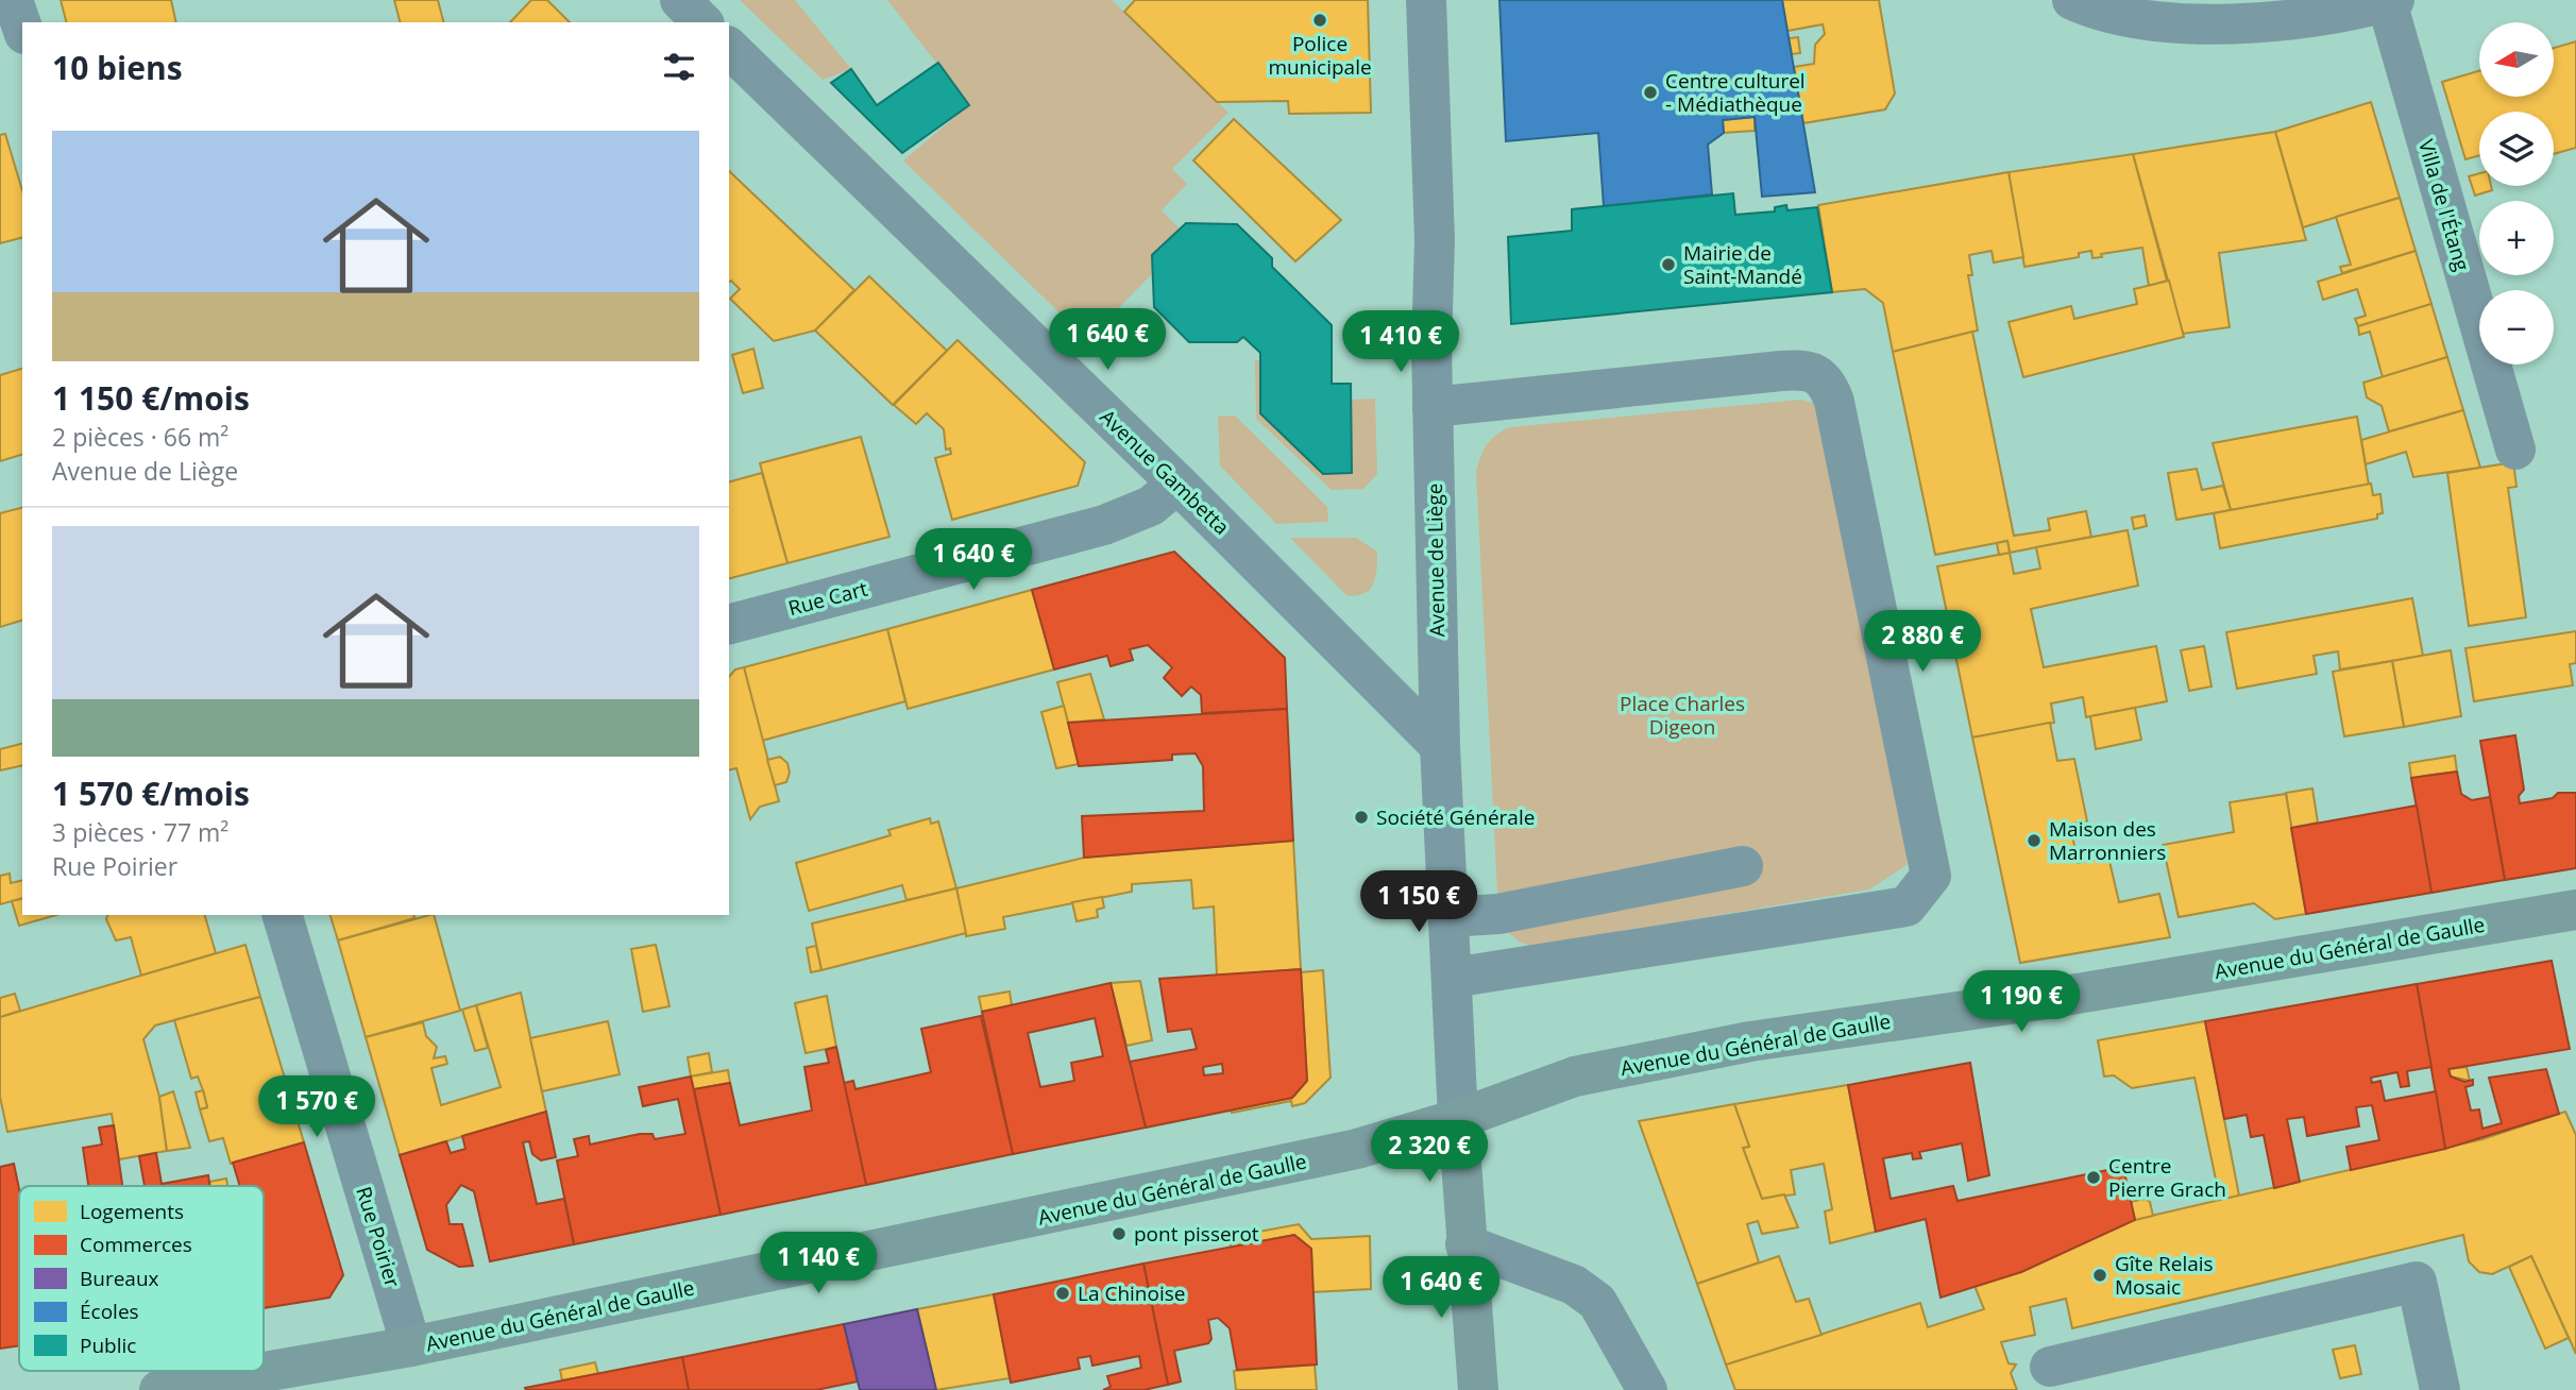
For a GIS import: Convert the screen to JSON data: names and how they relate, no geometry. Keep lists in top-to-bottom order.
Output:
{
  "streets": {
    "main road": ["Avenue du Général de Gaulle"],
    "street": [
      "Villa de l'Étang",
      "Avenue Gambetta",
      "Avenue de Liège",
      "Rue Cart",
      "Rue Poirier"
    ]
  },
  "crossings": [
    ["Avenue Gambetta", "Avenue de Liège"],
    ["Avenue Gambetta", "Rue Cart"],
    ["Avenue de Liège", "Avenue du Général de Gaulle"],
    ["Avenue du Général de Gaulle", "Rue Poirier"]
  ],
  "parks": ["Place Charles Digeon"],
  "places": [
    "Police municipale",
    "Centre culturel - Médiathèque",
    "Mairie de Saint-Mandé",
    "Société Générale",
    "Maison des Marronniers",
    "Centre Pierre Grach",
    "pont pisserot",
    "Gîte Relais Mosaic",
    "La Chinoise"
  ],
  "legend": [
    "Logements",
    "Commerces",
    "Bureaux",
    "Écoles",
    "Public"
  ],
  "north": "left",
  "page": {
    "map_buttons": ["+", "−"],
    "heading": "10 biens",
    "list": [
      {
        "name": "1 150 €/mois",
        "note": "2 pièces · 66 m² · Avenue de Liège"
      },
      {
        "name": "1 570 €/mois",
        "note": "3 pièces · 77 m² · Rue Poirier"
      }
    ],
    "price": [
      "1 640 €",
      "1 410 €",
      "1 640 €",
      "2 880 €",
      "1 150 €",
      "1 190 €",
      "1 570 €",
      "2 320 €",
      "1 140 €",
      "1 640 €"
    ]
  }
}
